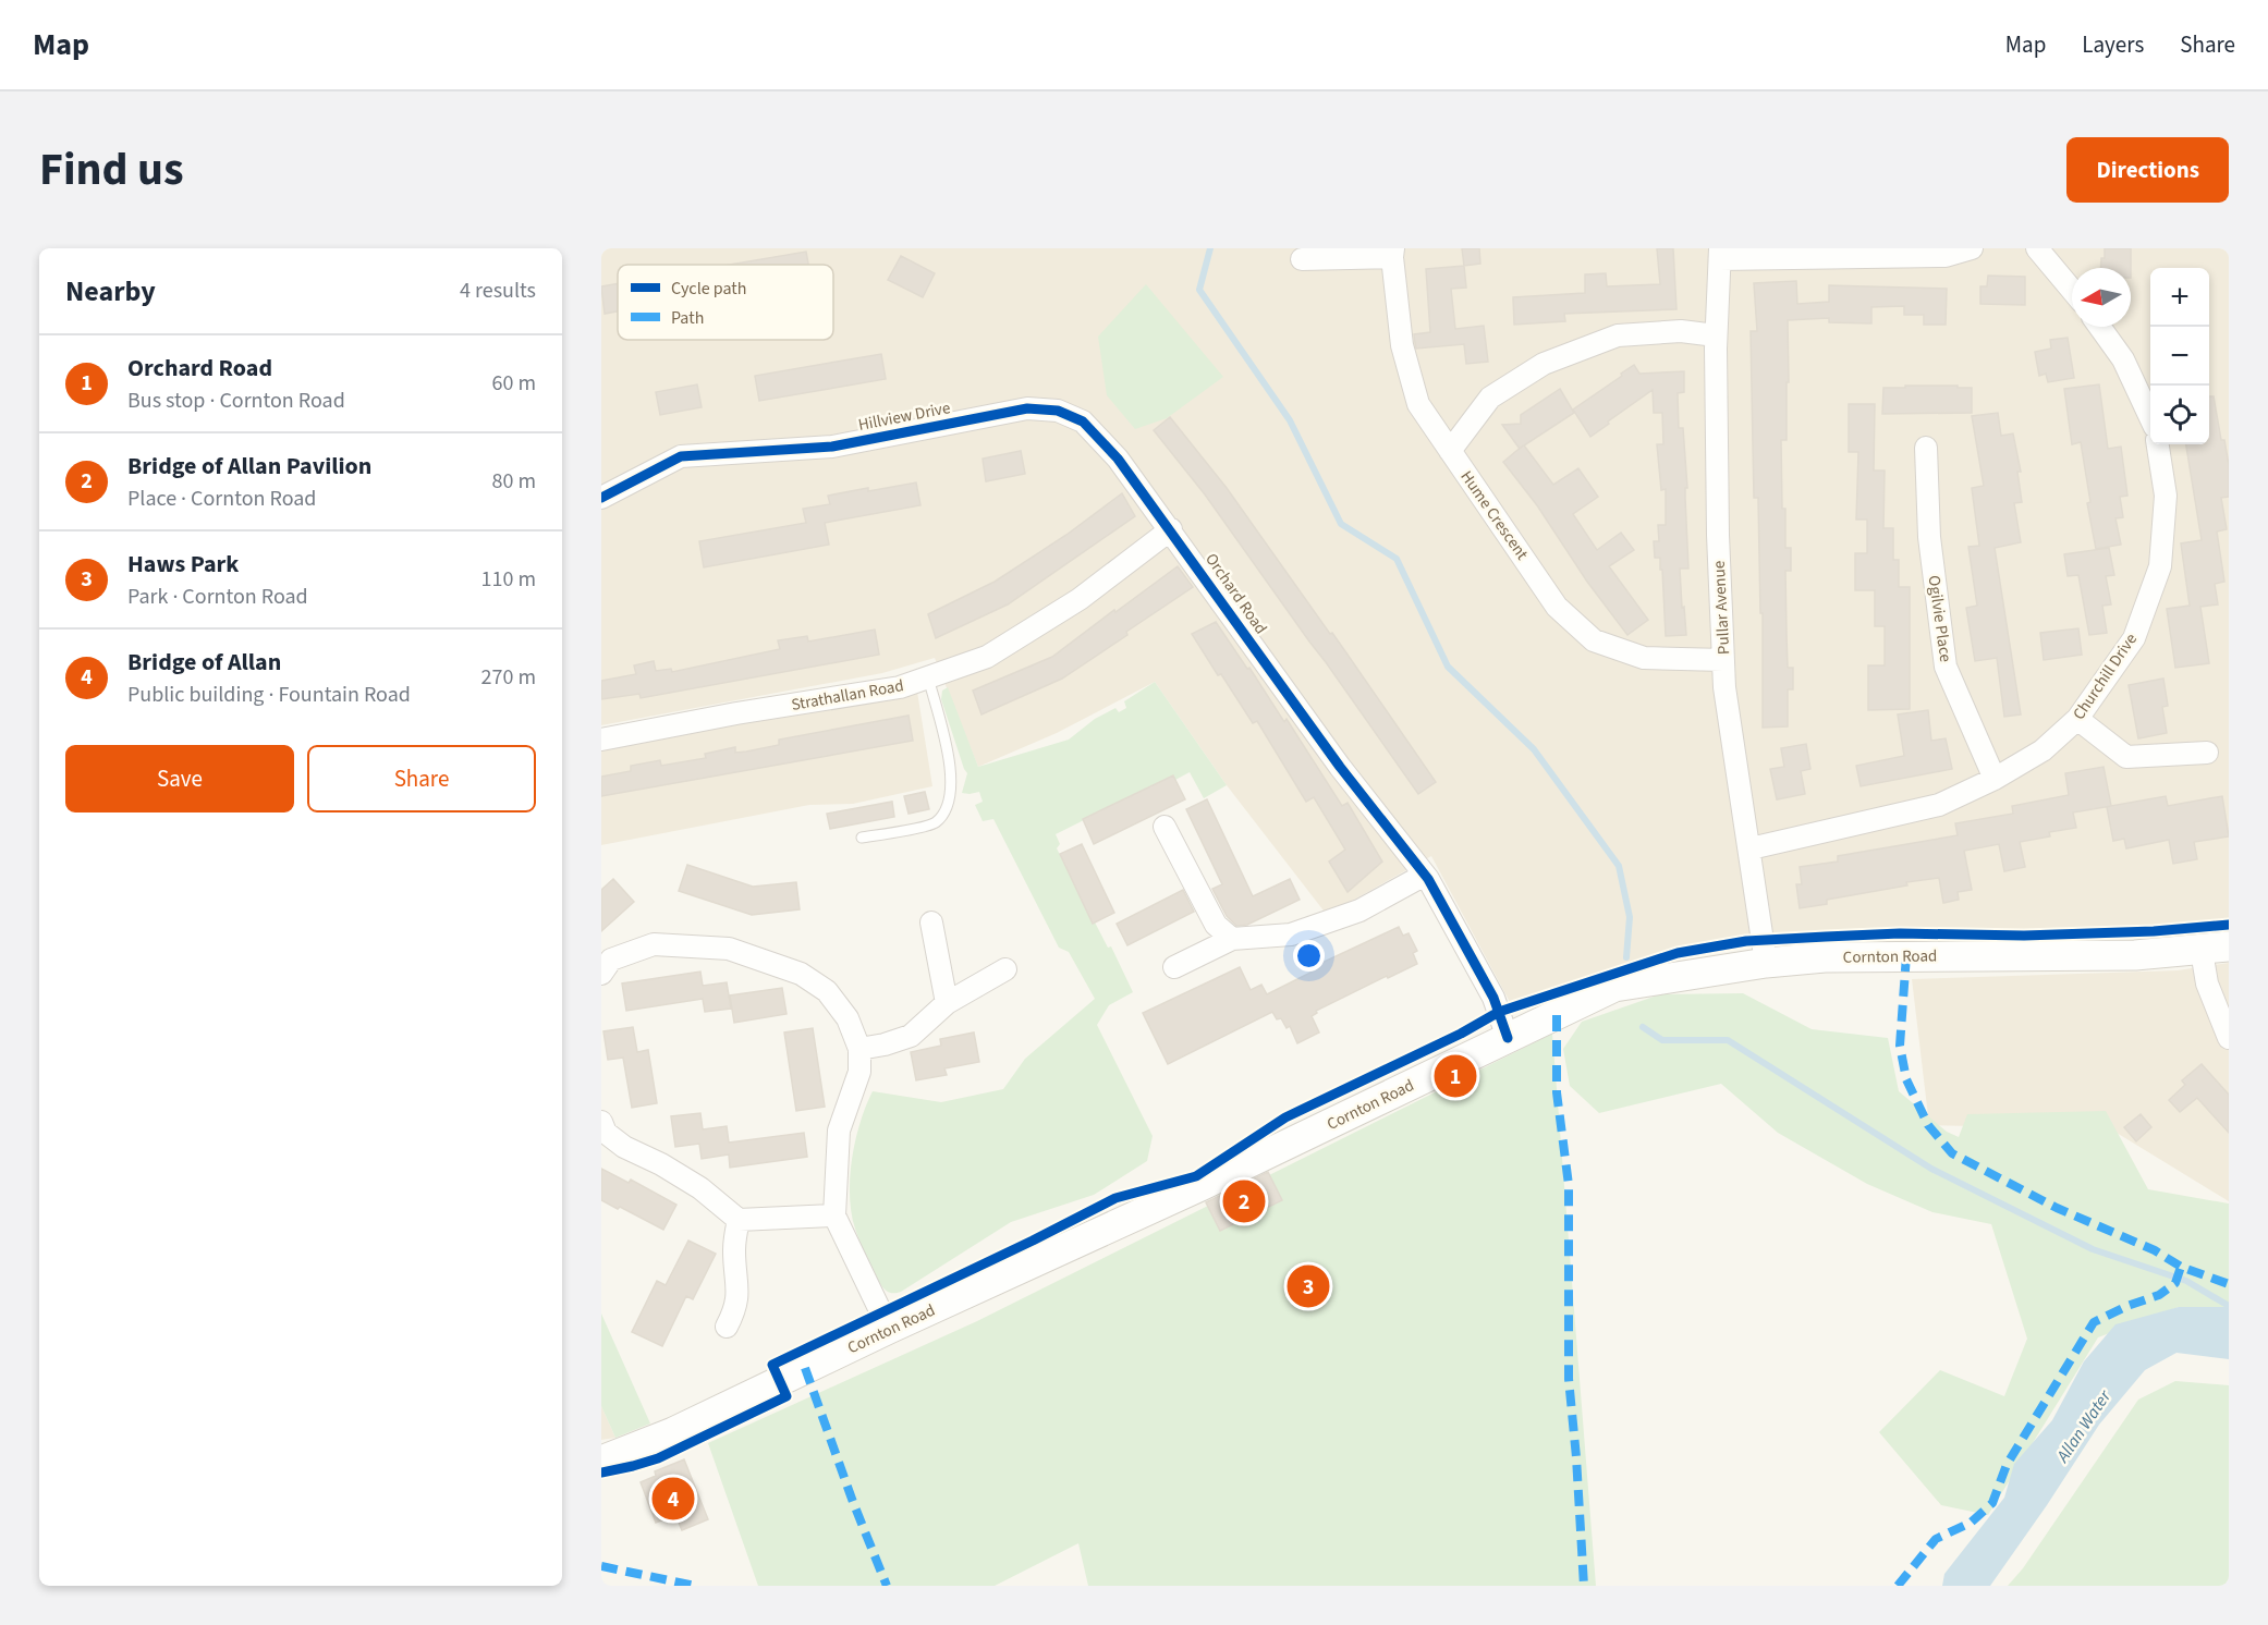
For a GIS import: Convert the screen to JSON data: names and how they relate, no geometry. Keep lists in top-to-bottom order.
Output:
{
  "streets": {
    "main road": ["Cornton Road"],
    "street": [
      "Hillview Drive",
      "Hume Crescent",
      "Orchard Road",
      "Pullar Avenue",
      "Ogilvie Place",
      "Churchill Drive",
      "Strathallan Road"
    ]
  },
  "crossings": [
    ["Hillview Drive", "Orchard Road"],
    ["Hillview Drive", "Strathallan Road"],
    ["Hume Crescent", "Pullar Avenue"],
    ["Orchard Road", "Strathallan Road"],
    ["Orchard Road", "Cornton Road"],
    ["Pullar Avenue", "Churchill Drive"],
    ["Pullar Avenue", "Cornton Road"],
    ["Ogilvie Place", "Churchill Drive"]
  ],
  "water": ["Allan Water"],
  "legend": ["Cycle path", "Path"],
  "north": "left",
  "page": {
    "header": "Map",
    "nav": ["Map", "Layers", "Share"],
    "title": "Find us",
    "buttons": [
      "Directions",
      ["Save", "Share"]
    ],
    "heading": ["Nearby", "4 results"],
    "map_buttons": ["+", "−"],
    "list": [
      {
        "mark": "1",
        "name": "Orchard Road",
        "note": "Bus stop · Cornton Road",
        "value": "60 m"
      },
      {
        "mark": "2",
        "name": "Bridge of Allan Pavilion",
        "note": "Place · Cornton Road",
        "value": "80 m"
      },
      {
        "mark": "3",
        "name": "Haws Park",
        "note": "Park · Cornton Road",
        "value": "110 m"
      },
      {
        "mark": "4",
        "name": "Bridge of Allan",
        "note": "Public building · Fountain Road",
        "value": "270 m"
      }
    ],
    "pins": [
      "1",
      "2",
      "3",
      "4"
    ]
  }
}
